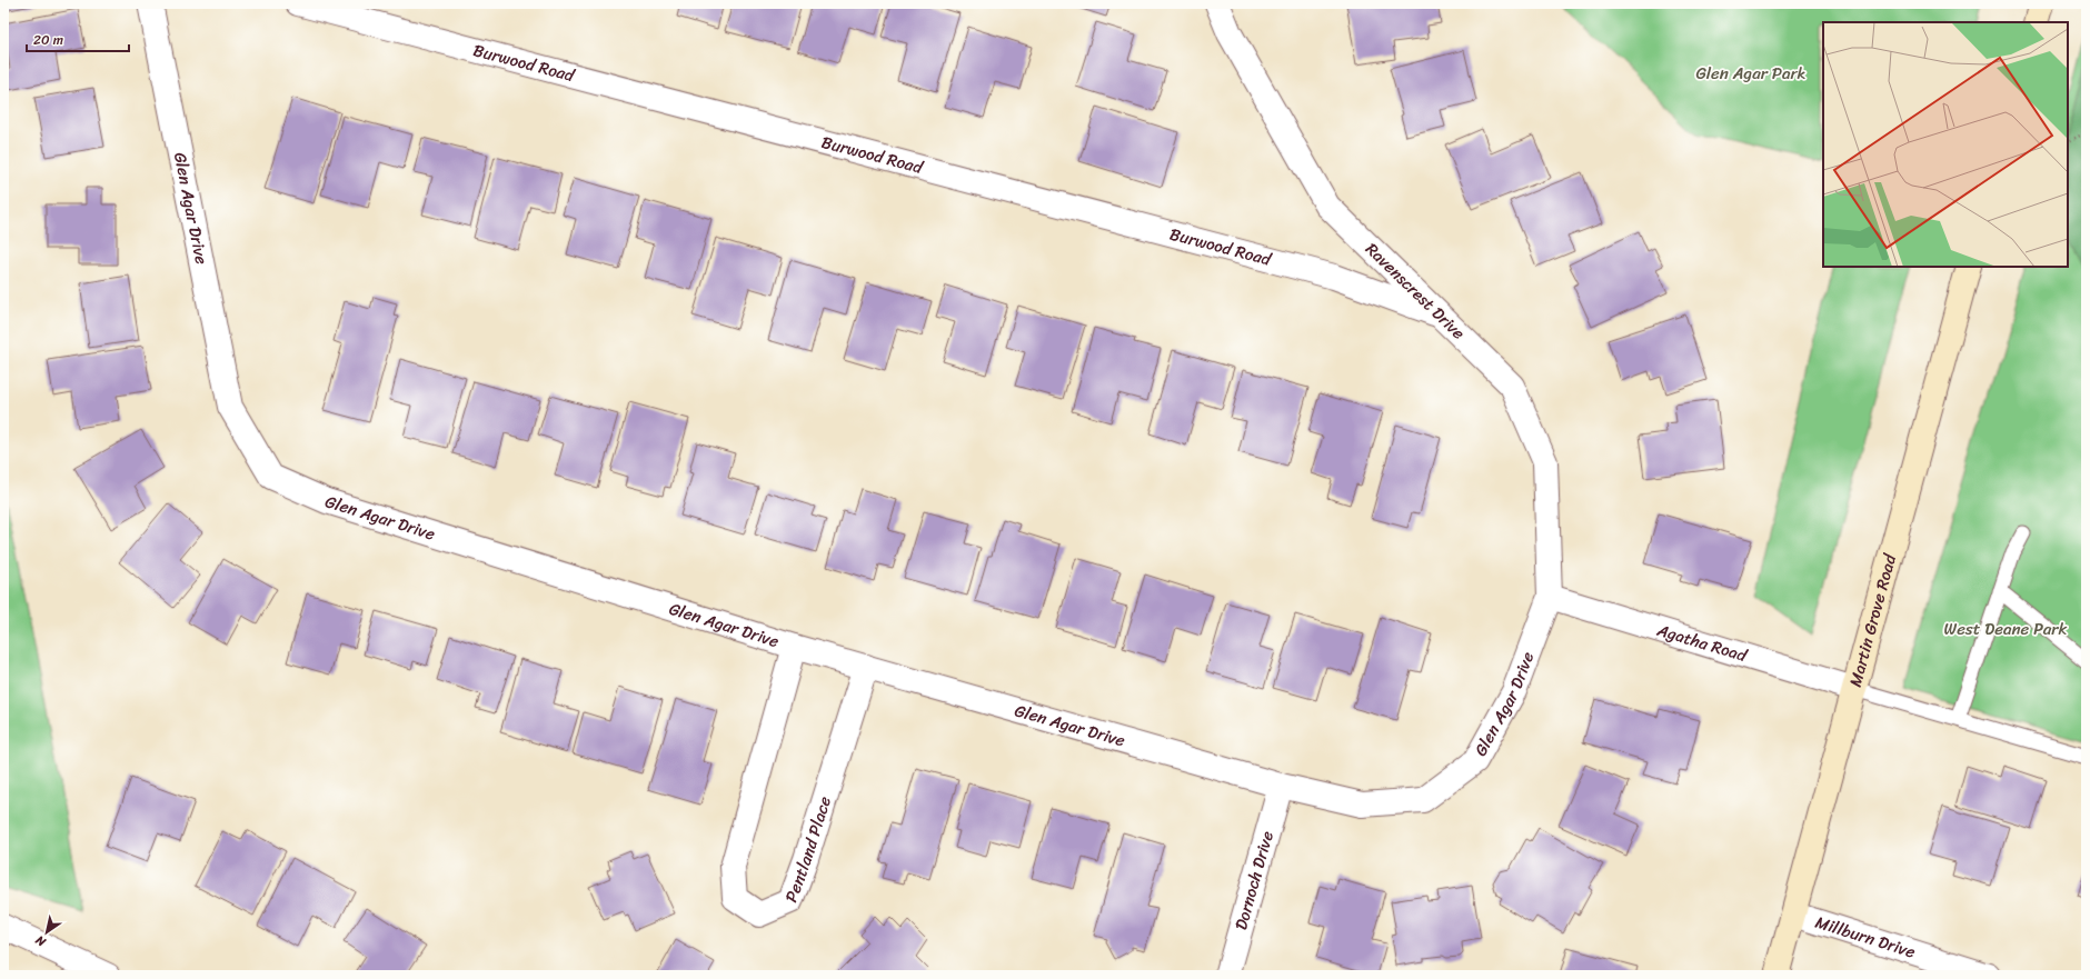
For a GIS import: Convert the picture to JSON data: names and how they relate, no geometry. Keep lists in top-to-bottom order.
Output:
{
  "streets": {
    "main road": ["Martin Grove Road"],
    "street": [
      "Burwood Road",
      "Glen Agar Drive",
      "Ravenscrest Drive",
      "Agatha Road",
      "Pentland Place",
      "Dornoch Drive",
      "Millburn Drive"
    ]
  },
  "crossings": [
    ["Burwood Road", "Ravenscrest Drive"],
    ["Glen Agar Drive", "Ravenscrest Drive"],
    ["Glen Agar Drive", "Agatha Road"],
    ["Glen Agar Drive", "Pentland Place"],
    ["Glen Agar Drive", "Dornoch Drive"],
    ["Ravenscrest Drive", "Agatha Road"],
    ["Martin Grove Road", "Agatha Road"],
    ["Martin Grove Road", "Millburn Drive"]
  ],
  "parks": ["Glen Agar Park", "West Deane Park"],
  "scale_bar": "20 m",
  "north": "bottom left"
}
